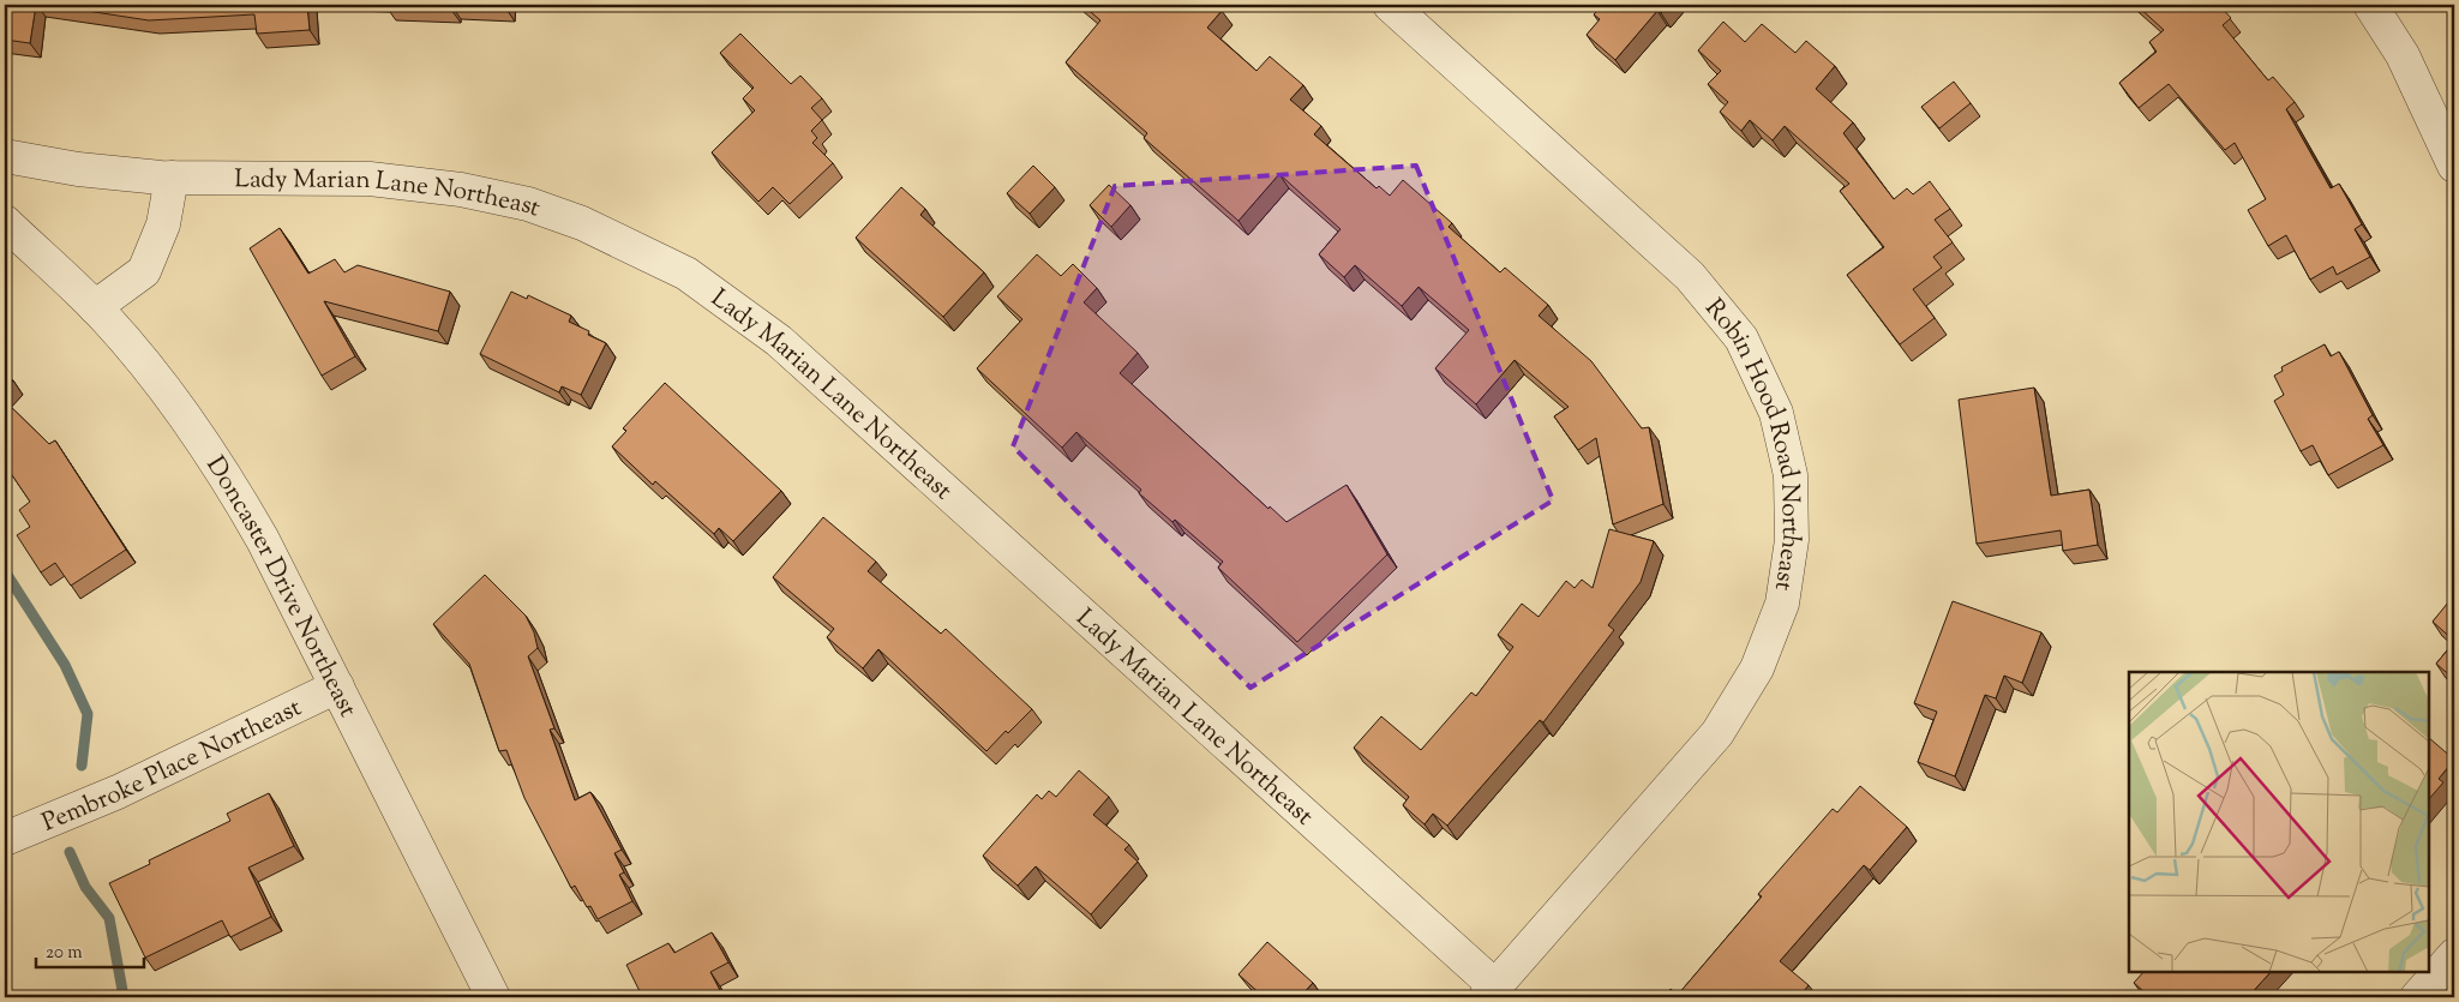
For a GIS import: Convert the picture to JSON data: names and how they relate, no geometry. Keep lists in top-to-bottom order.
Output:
{
  "streets": {
    "street": [
      "Lady Marian Lane Northeast",
      "Robin Hood Road Northeast",
      "Doncaster Drive Northeast",
      "Pembroke Place Northeast"
    ]
  },
  "crossings": [
    ["Lady Marian Lane Northeast", "Robin Hood Road Northeast"],
    ["Doncaster Drive Northeast", "Pembroke Place Northeast"]
  ],
  "scale_bar": "20 m"
}
